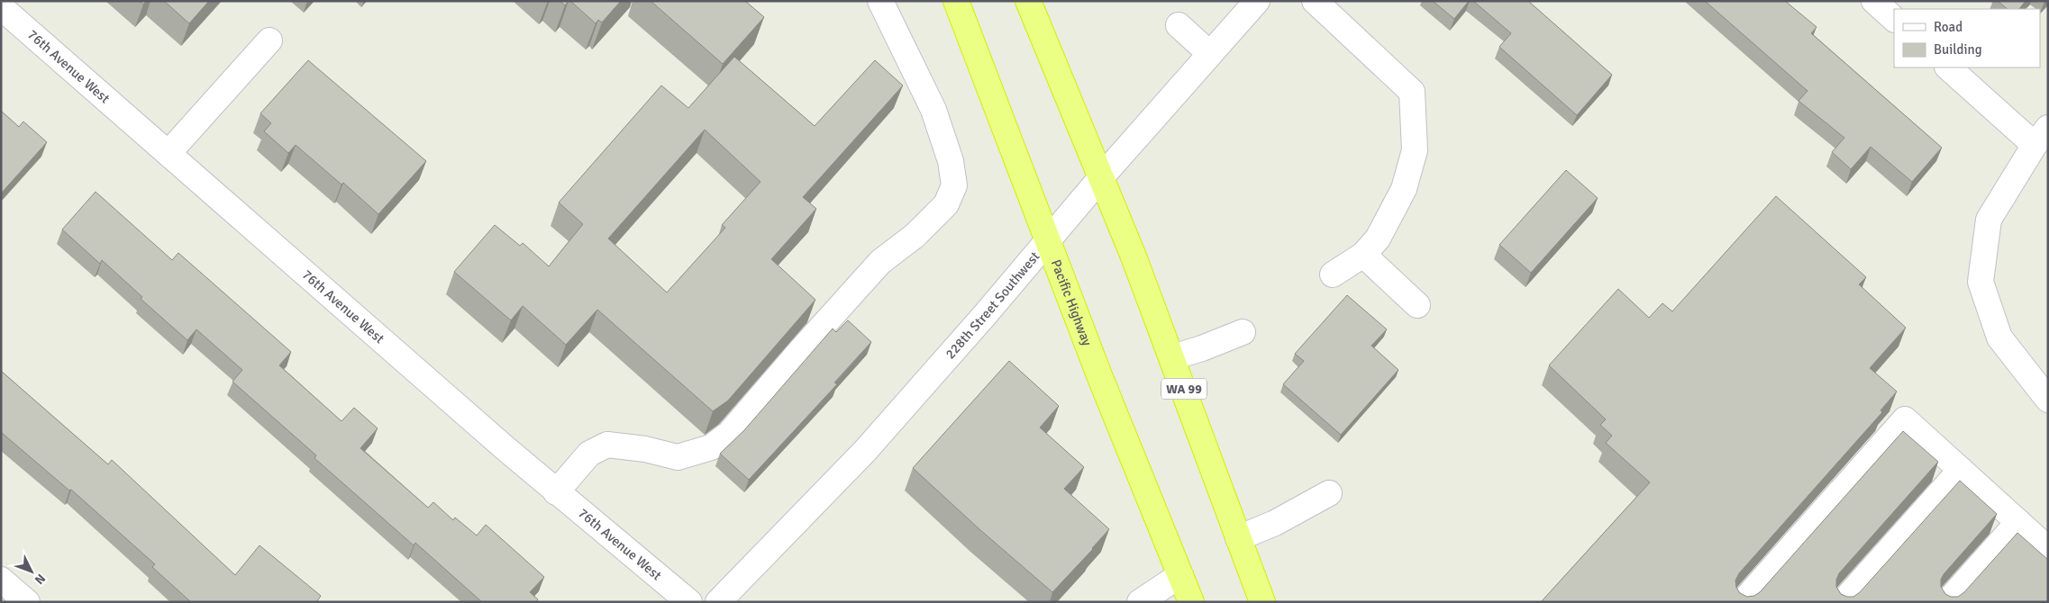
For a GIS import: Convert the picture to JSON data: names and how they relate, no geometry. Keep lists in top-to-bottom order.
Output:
{
  "streets": {
    "highway": ["Pacific Highway", "WA 99"],
    "street": ["76th Avenue West", "228th Street Southwest"]
  },
  "crossings": [
    ["Pacific Highway", "228th Street Southwest"],
    ["228th Street Southwest", "WA 99"]
  ],
  "legend": ["Road", "Building"],
  "north": "bottom right"
}
